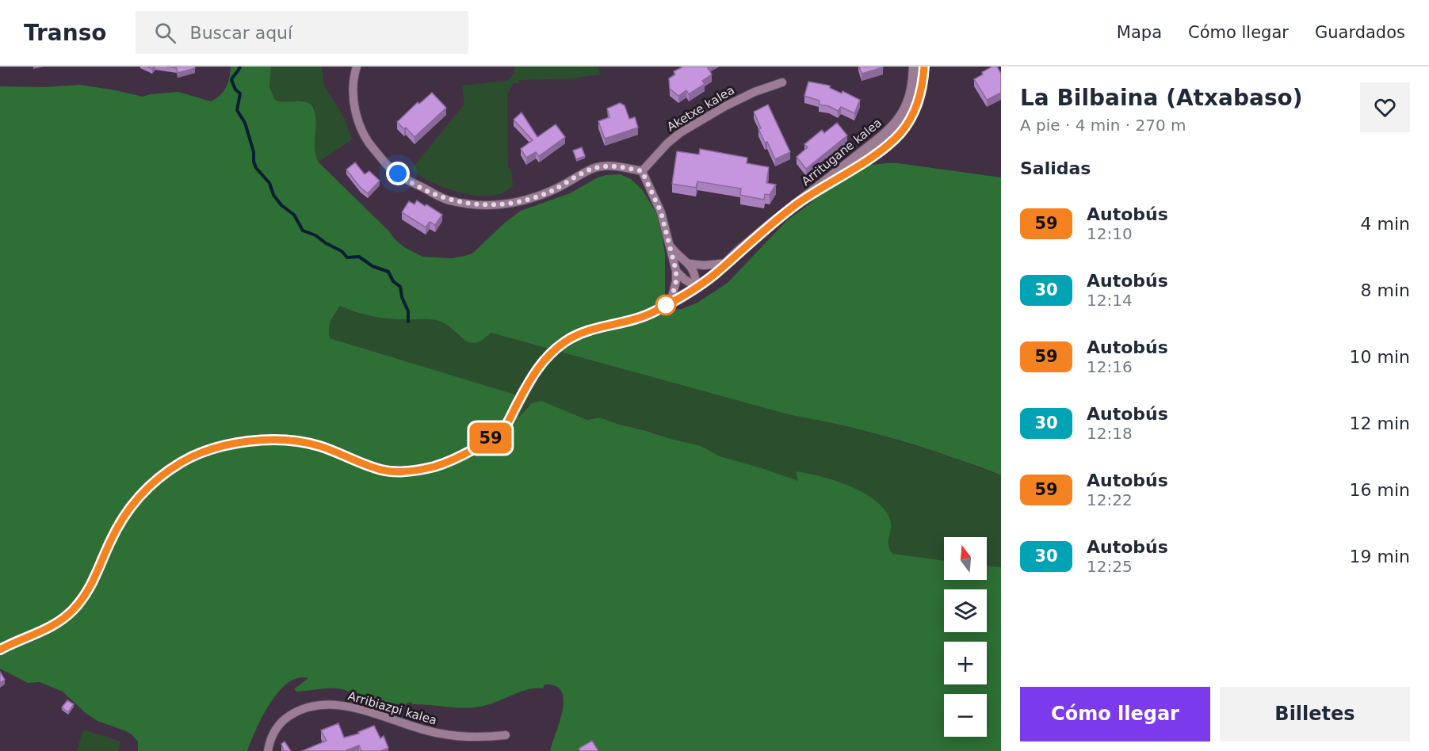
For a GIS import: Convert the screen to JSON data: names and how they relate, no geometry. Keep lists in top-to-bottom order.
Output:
{
  "streets": {
    "street": ["Aketxe kalea", "Arritugane kalea", "Arribiazpi kalea"]
  },
  "lines": ["bus line 59"],
  "north": "top",
  "page": {
    "header": "Transo",
    "search": "Buscar aquí",
    "nav": ["Mapa", "Cómo llegar", "Guardados"],
    "on_map": "59",
    "heading": [
      ["La Bilbaina (Atxabaso)", "A pie · 4 min · 270 m"],
      "Salidas"
    ],
    "list": [
      {
        "mark": "59",
        "name": "Autobús",
        "note": "12:10",
        "value": "4 min"
      },
      {
        "mark": "30",
        "name": "Autobús",
        "note": "12:14",
        "value": "8 min"
      },
      {
        "mark": "59",
        "name": "Autobús",
        "note": "12:16",
        "value": "10 min"
      },
      {
        "mark": "30",
        "name": "Autobús",
        "note": "12:18",
        "value": "12 min"
      },
      {
        "mark": "59",
        "name": "Autobús",
        "note": "12:22",
        "value": "16 min"
      },
      {
        "mark": "30",
        "name": "Autobús",
        "note": "12:25",
        "value": "19 min"
      }
    ],
    "map_buttons": ["+", "−"],
    "buttons": ["Cómo llegar", "Billetes"]
  }
}
